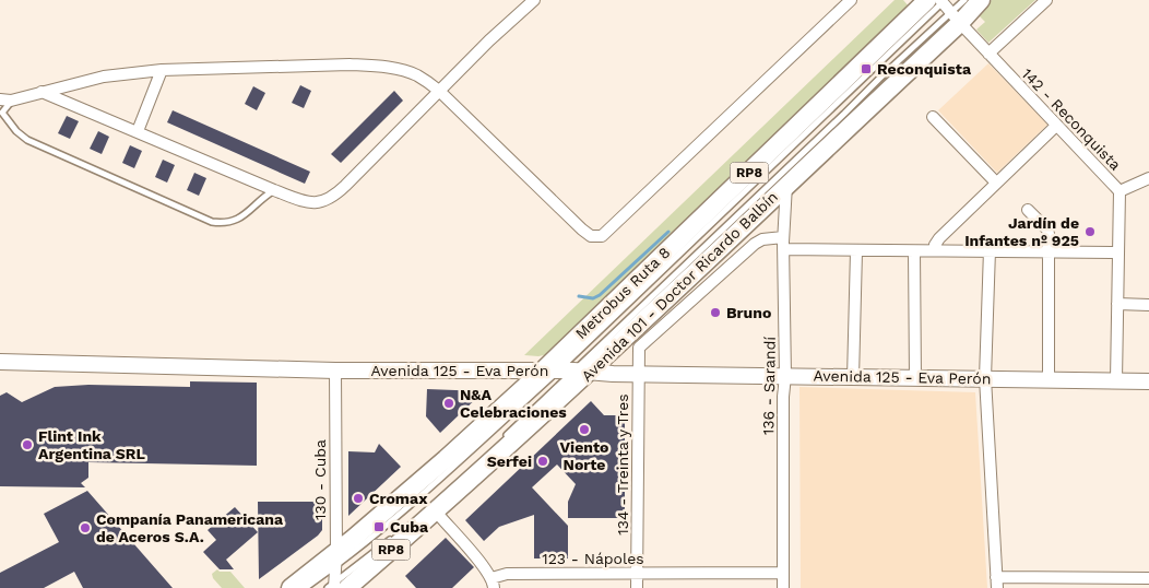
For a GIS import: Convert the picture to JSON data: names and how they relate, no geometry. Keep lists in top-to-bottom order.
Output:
{
  "streets": {
    "main road": ["RP8", "Avenida 101 - Doctor Ricardo Balbín"],
    "street": [
      "142 - Reconquista",
      "Avenida 125 - Eva Perón",
      "136 - Sarandí",
      "134 - Treinta y Tres",
      "130 - Cuba",
      "123 - Nápoles"
    ],
    "lane": ["Metrobus Ruta 8"]
  },
  "crossings": [
    ["142 - Reconquista", "Avenida 101 - Doctor Ricardo Balbín"],
    ["142 - Reconquista", "Metrobus Ruta 8"],
    ["142 - Reconquista", "Avenida 125 - Eva Perón"],
    ["Avenida 101 - Doctor Ricardo Balbín", "Metrobus Ruta 8"],
    ["Avenida 101 - Doctor Ricardo Balbín", "Avenida 125 - Eva Perón"],
    ["Avenida 101 - Doctor Ricardo Balbín", "136 - Sarandí"],
    ["Avenida 101 - Doctor Ricardo Balbín", "130 - Cuba"],
    ["Avenida 101 - Doctor Ricardo Balbín", "123 - Nápoles"],
    ["Metrobus Ruta 8", "Avenida 125 - Eva Perón"],
    ["Avenida 125 - Eva Perón", "136 - Sarandí"],
    ["Avenida 125 - Eva Perón", "134 - Treinta y Tres"],
    ["Avenida 125 - Eva Perón", "130 - Cuba"],
    ["136 - Sarandí", "134 - Treinta y Tres"],
    ["136 - Sarandí", "123 - Nápoles"],
    ["134 - Treinta y Tres", "123 - Nápoles"]
  ],
  "places": {
    "transit": ["Reconquista", "Cuba"],
    "other": [
      "Jardín de Infantes nº 925",
      "Bruno",
      "N&A Celebraciones",
      "Viento Norte",
      "Flint Ink Argentina SRL",
      "Serfei",
      "Cromax",
      "Companía Panamericana de Aceros S.A."
    ]
  }
}
